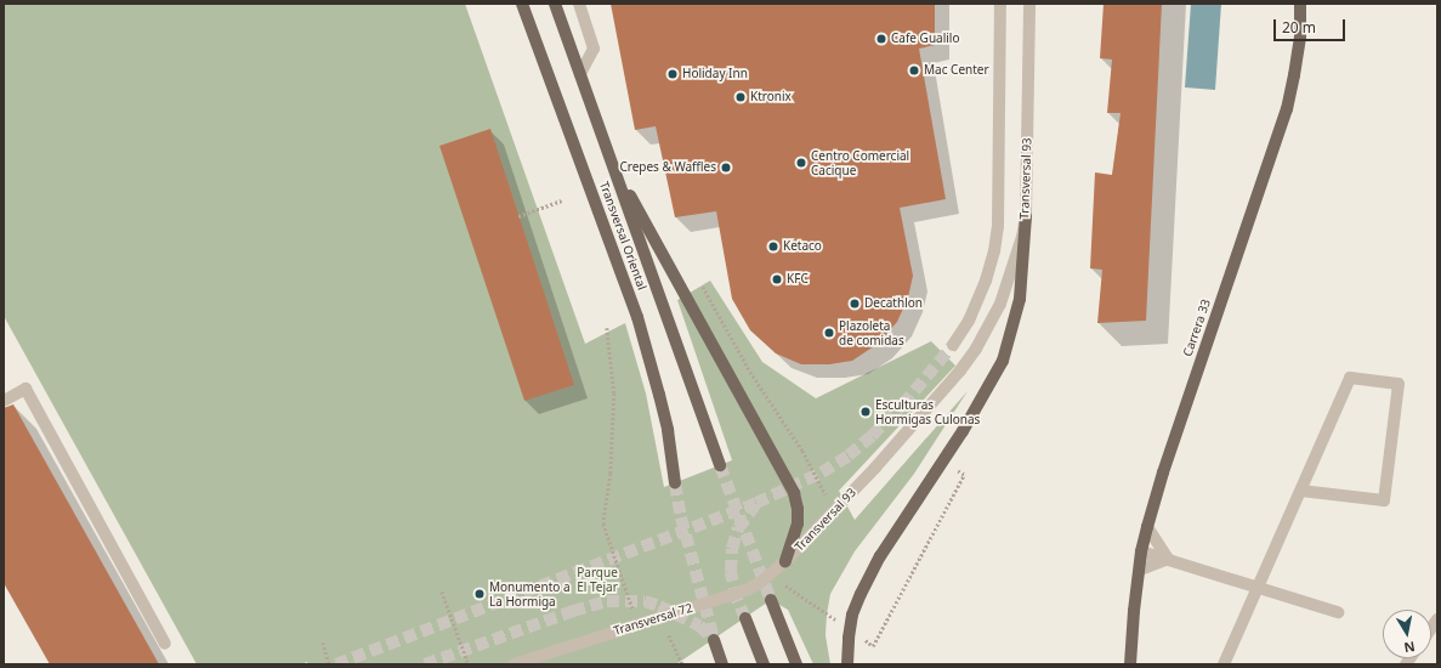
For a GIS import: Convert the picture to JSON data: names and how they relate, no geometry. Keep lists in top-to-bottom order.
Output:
{
  "streets": {
    "main road": ["Transversal Oriental", "Carrera 33"],
    "street": ["Transversal 93", "Transversal 72"]
  },
  "crossings": [
    ["Transversal 93", "Transversal 72"]
  ],
  "parks": ["Parque El Tejar"],
  "places": [
    "Cafe Gualilo",
    "Mac Center",
    "Holiday Inn",
    "Ktronix",
    "Centro Comercial Cacique",
    "Crepes & Waffles",
    "Ketaco",
    "KFC",
    "Decathlon",
    "Plazoleta de comidas",
    "Esculturas Hormigas Culonas",
    "Monumento a La Hormiga"
  ],
  "scale_bar": "20 m",
  "north": "bottom"
}
